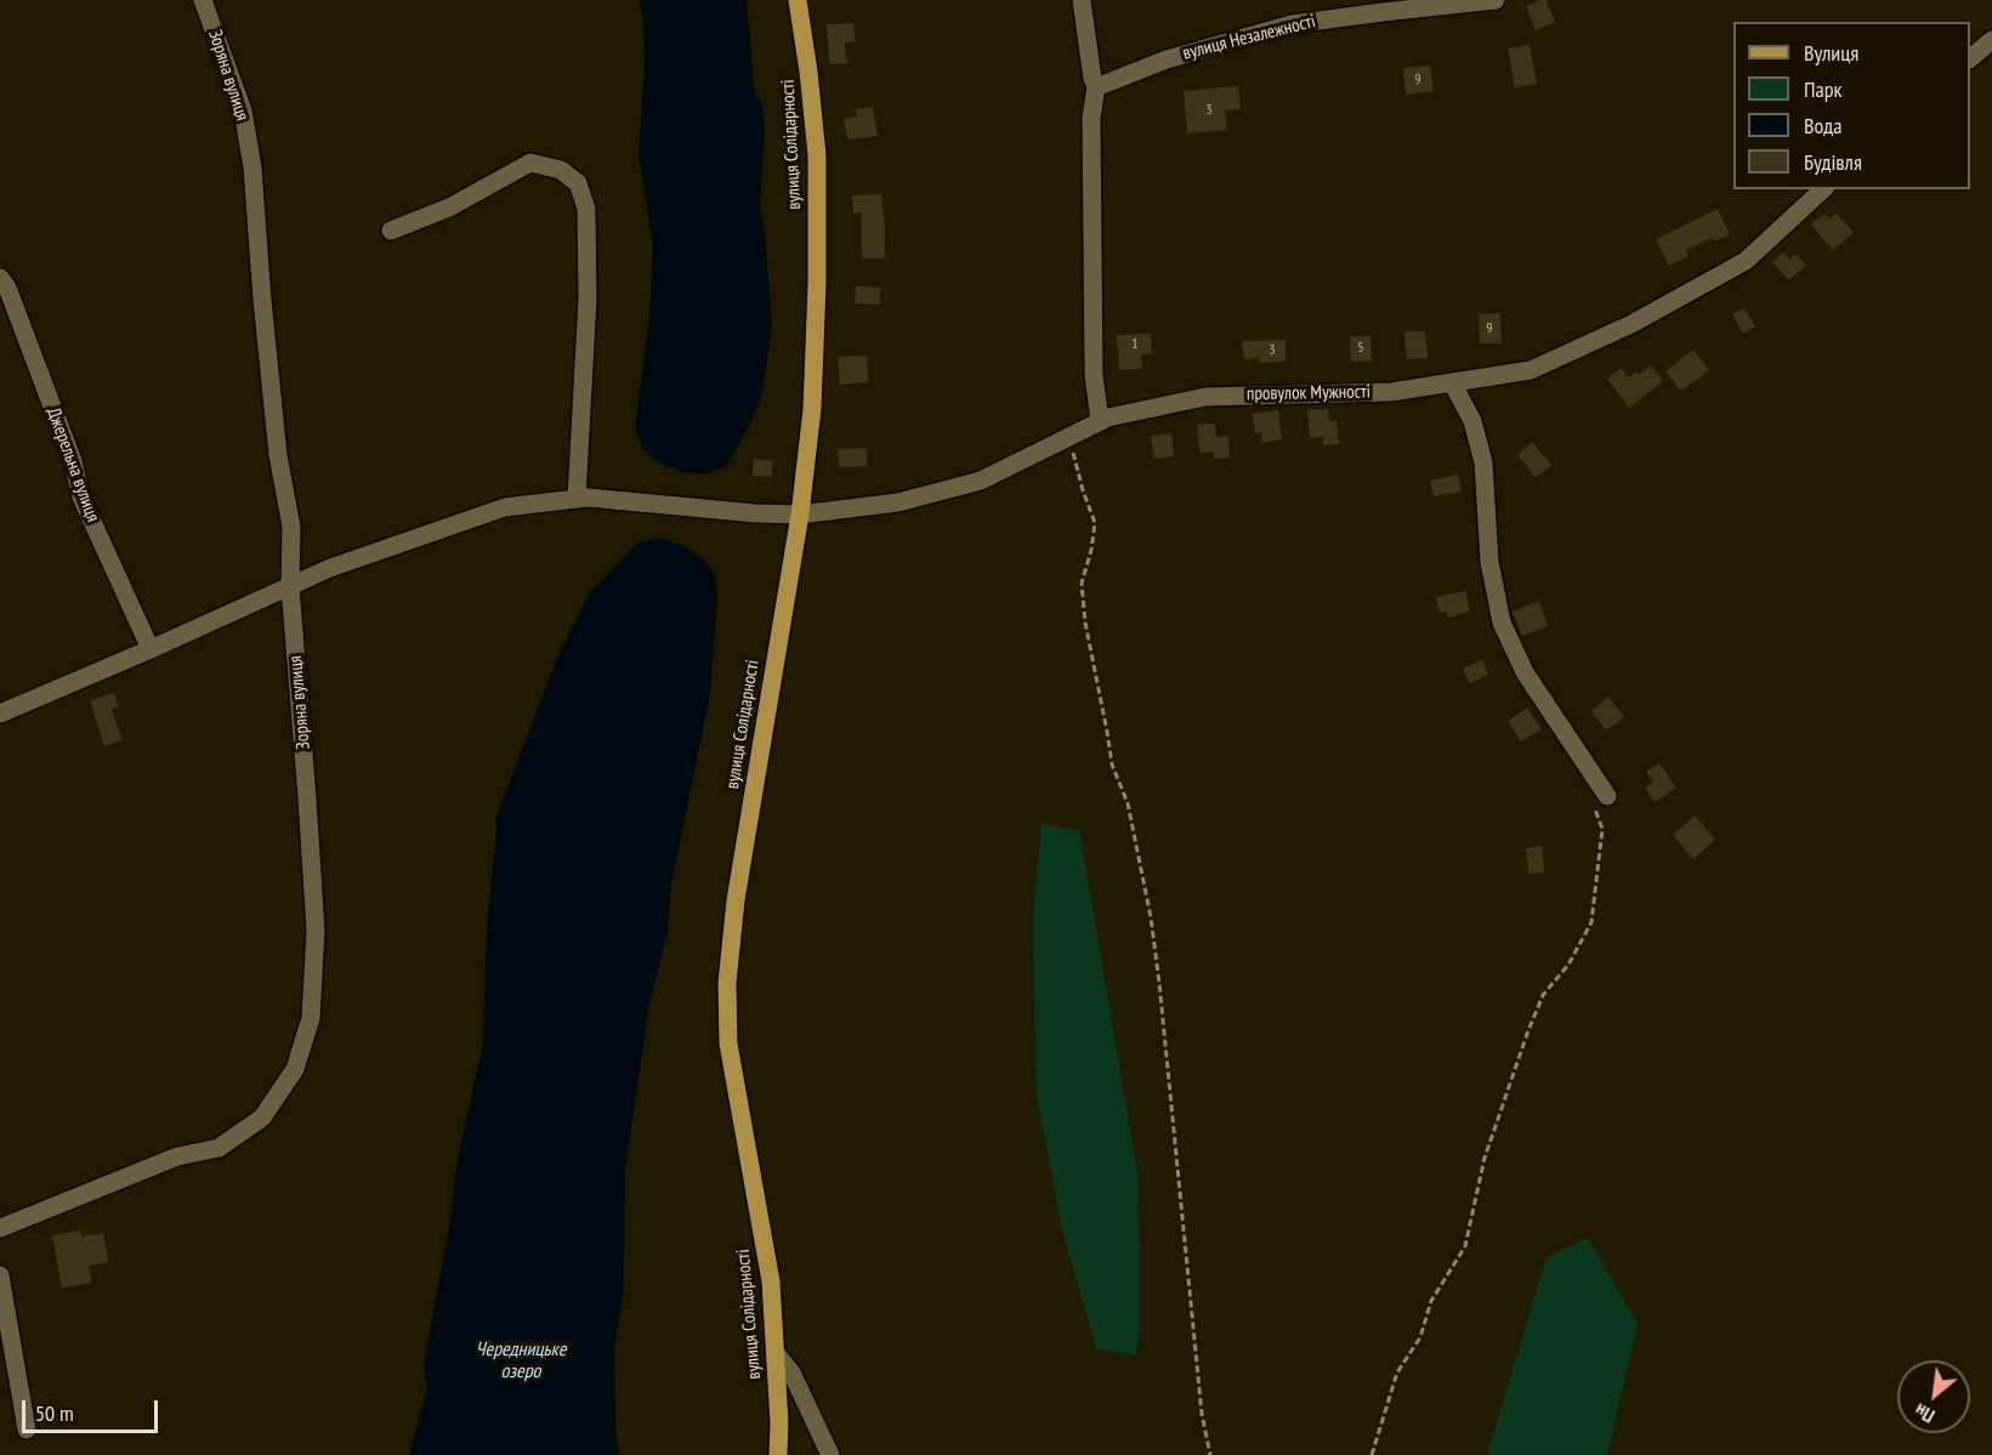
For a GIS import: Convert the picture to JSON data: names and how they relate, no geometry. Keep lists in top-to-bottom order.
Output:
{
  "streets": {
    "main road": ["вулиця Солідарності"],
    "street": [
      "вулиця Незалежності",
      "Зоряна вулиця",
      "провулок Мужності",
      "Джерельна вулиця"
    ]
  },
  "crossings": [
    ["Зоряна вулиця", "провулок Мужності"],
    ["вулиця Солідарності", "провулок Мужності"],
    ["провулок Мужності", "Джерельна вулиця"]
  ],
  "water": ["Чередницьке озеро"],
  "house_numbers": [
    "9",
    "3",
    "9",
    "1",
    "5",
    "3"
  ],
  "legend": [
    "Вулиця",
    "Парк",
    "Вода",
    "Будівля"
  ],
  "scale_bar": "50 m",
  "north": "bottom left"
}
